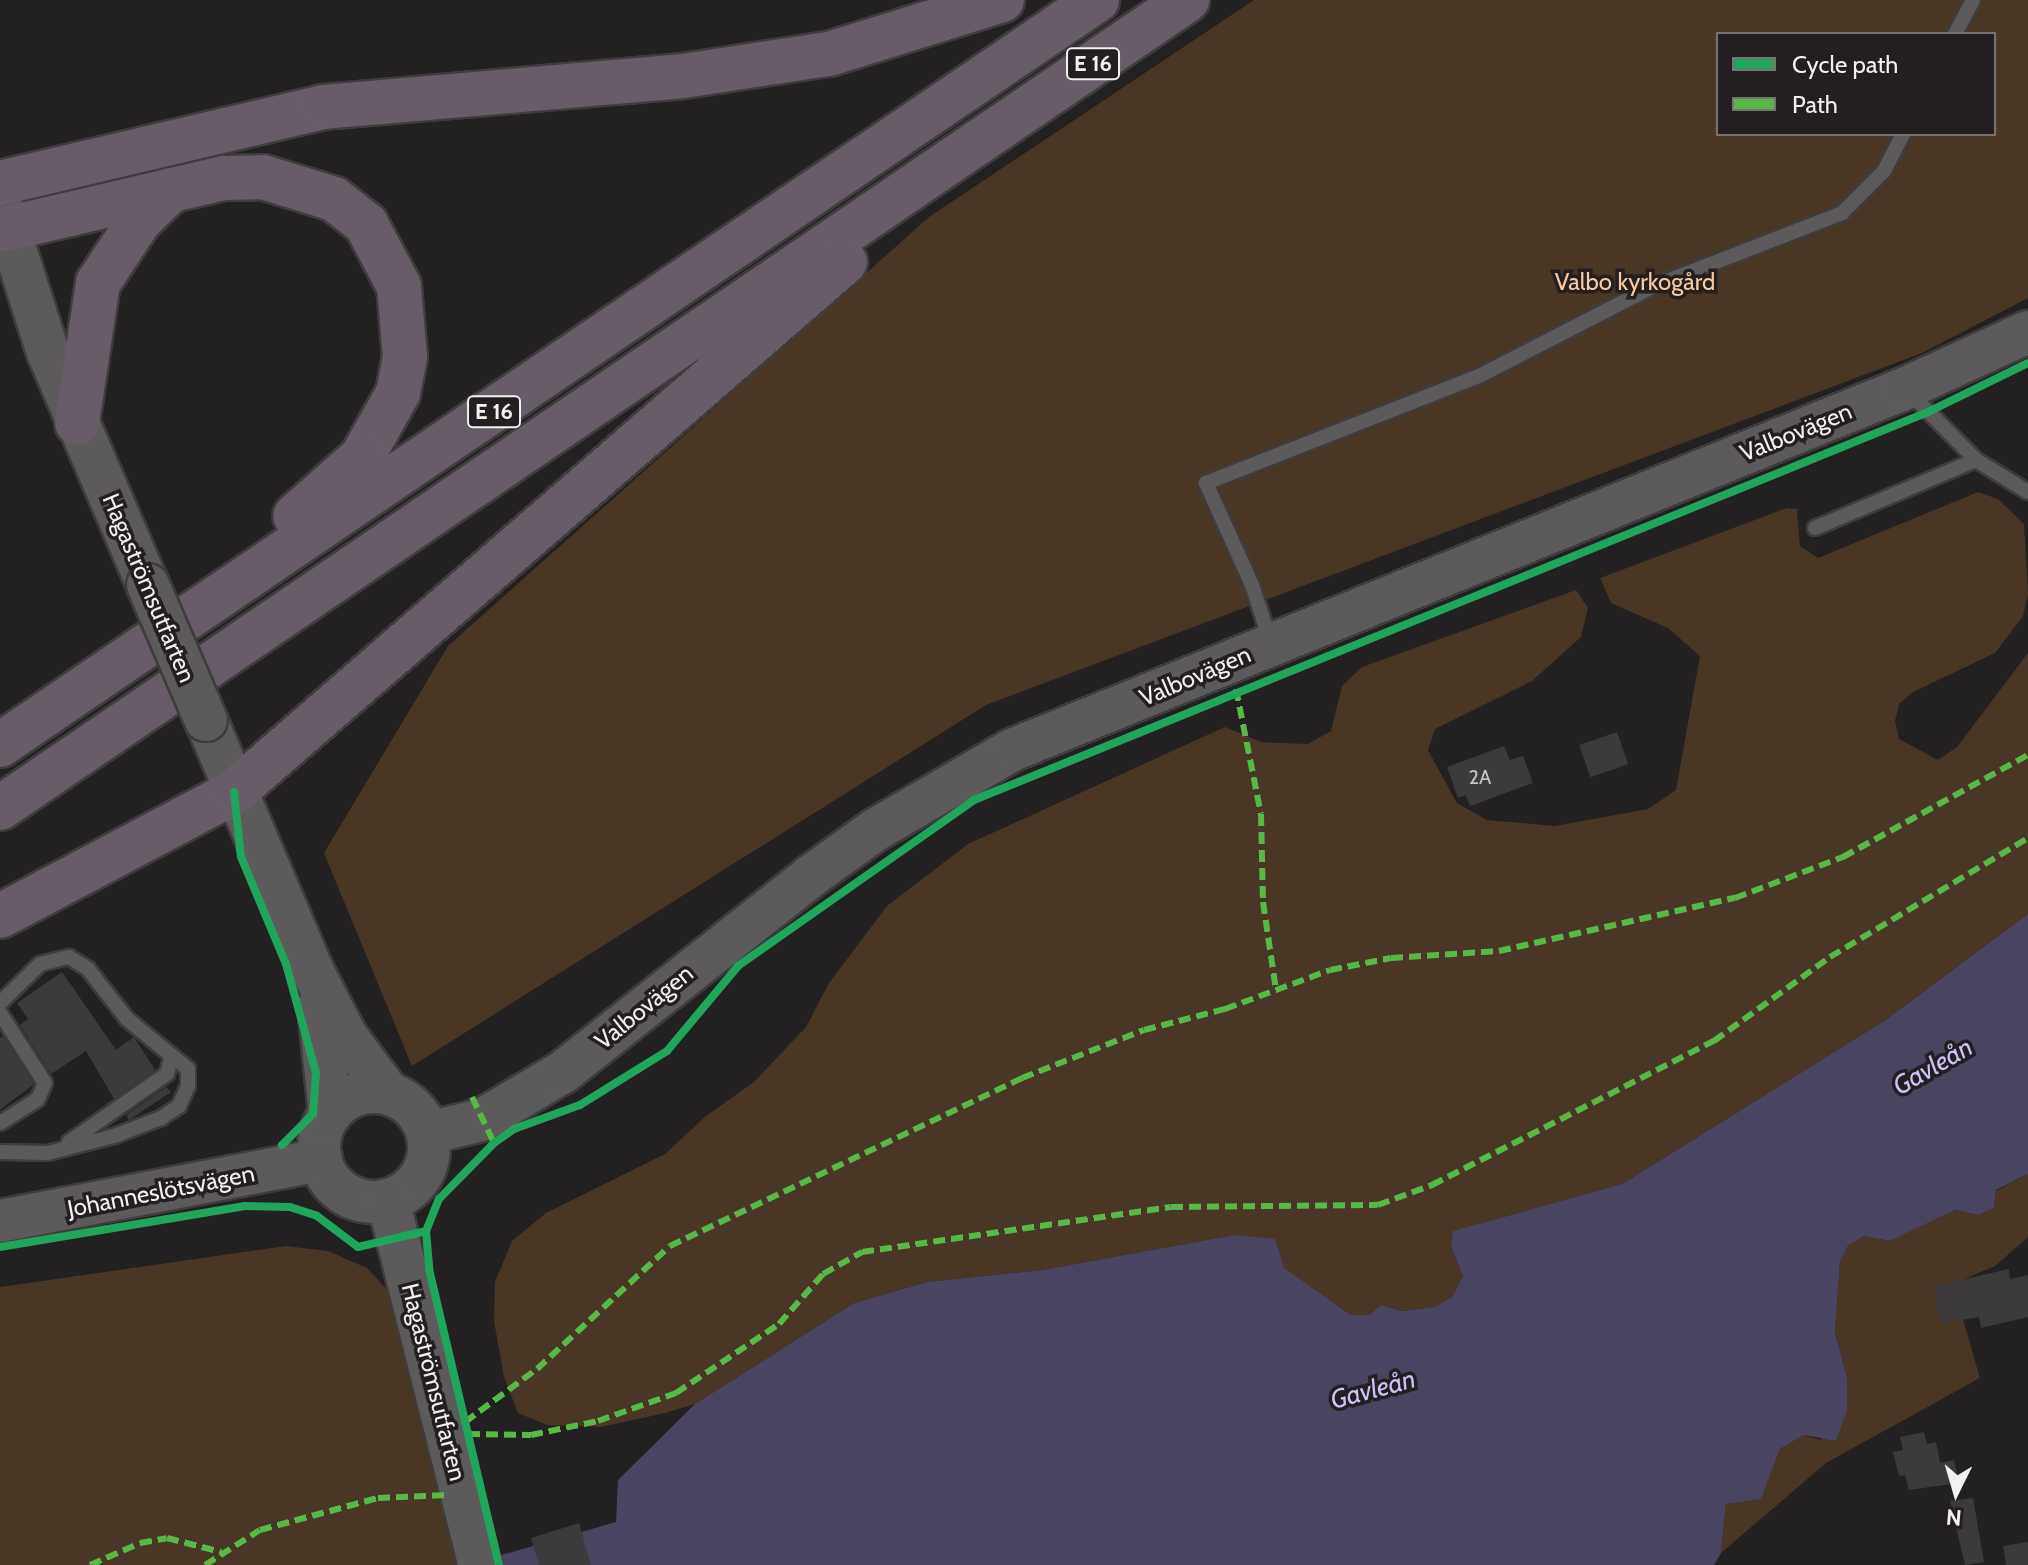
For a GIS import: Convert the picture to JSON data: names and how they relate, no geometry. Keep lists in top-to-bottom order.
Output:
{
  "streets": {
    "highway": ["E 16"],
    "main road": ["Valbovägen", "Hagaströmsutfarten", "Johanneslötsvägen"]
  },
  "crossings": [
    ["Valbovägen", "Hagaströmsutfarten"],
    ["Valbovägen", "Johanneslötsvägen"],
    ["Hagaströmsutfarten", "Johanneslötsvägen"]
  ],
  "water": ["Gavleån"],
  "parks": ["Valbo kyrkogård"],
  "house_numbers": ["2A"],
  "legend": ["Cycle path", "Path"],
  "north": "bottom"
}
